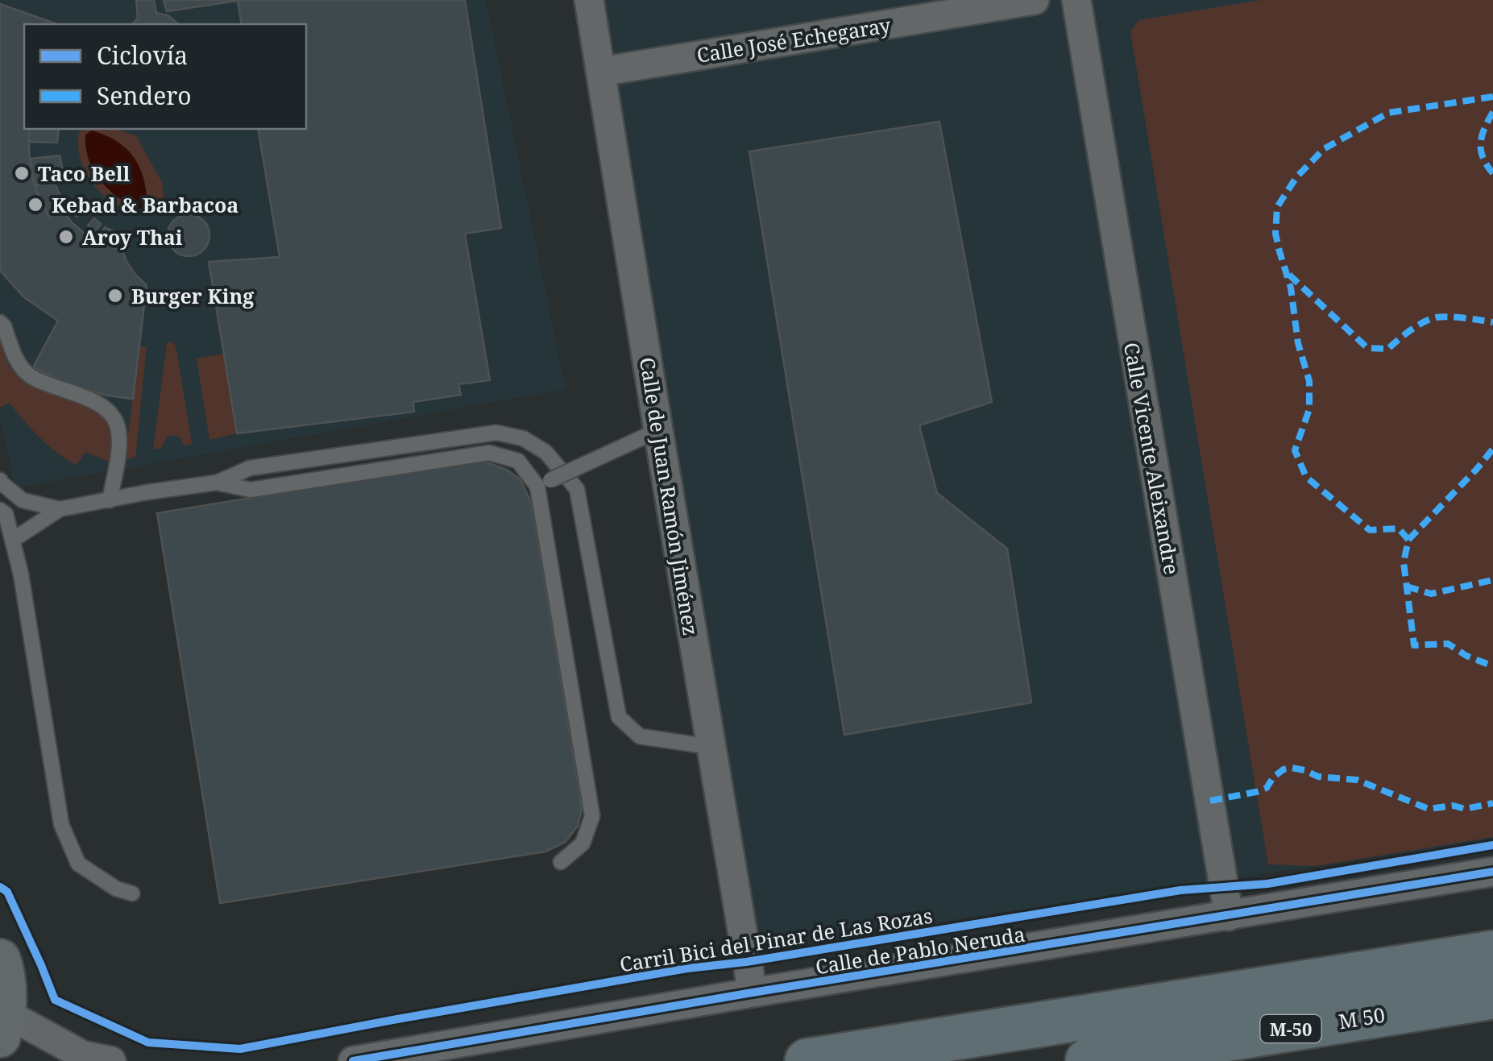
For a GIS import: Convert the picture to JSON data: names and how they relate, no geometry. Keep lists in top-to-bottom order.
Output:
{
  "streets": {
    "highway": ["M 50", "M-50"],
    "street": [
      "Calle José Echegaray",
      "Calle Vicente Aleixandre",
      "Calle de Juan Ramón Jiménez",
      "Calle de Pablo Neruda"
    ],
    "cycle path": ["Carril Bici del Pinar de Las Rozas"]
  },
  "crossings": [
    ["Calle José Echegaray", "Calle de Juan Ramón Jiménez"],
    ["Calle Vicente Aleixandre", "Calle de Pablo Neruda"],
    ["Calle de Juan Ramón Jiménez", "Calle de Pablo Neruda"]
  ],
  "places": [
    "Taco Bell",
    "Kebad & Barbacoa",
    "Aroy Thai",
    "Burger King"
  ],
  "legend": ["Ciclovía", "Sendero"]
}
